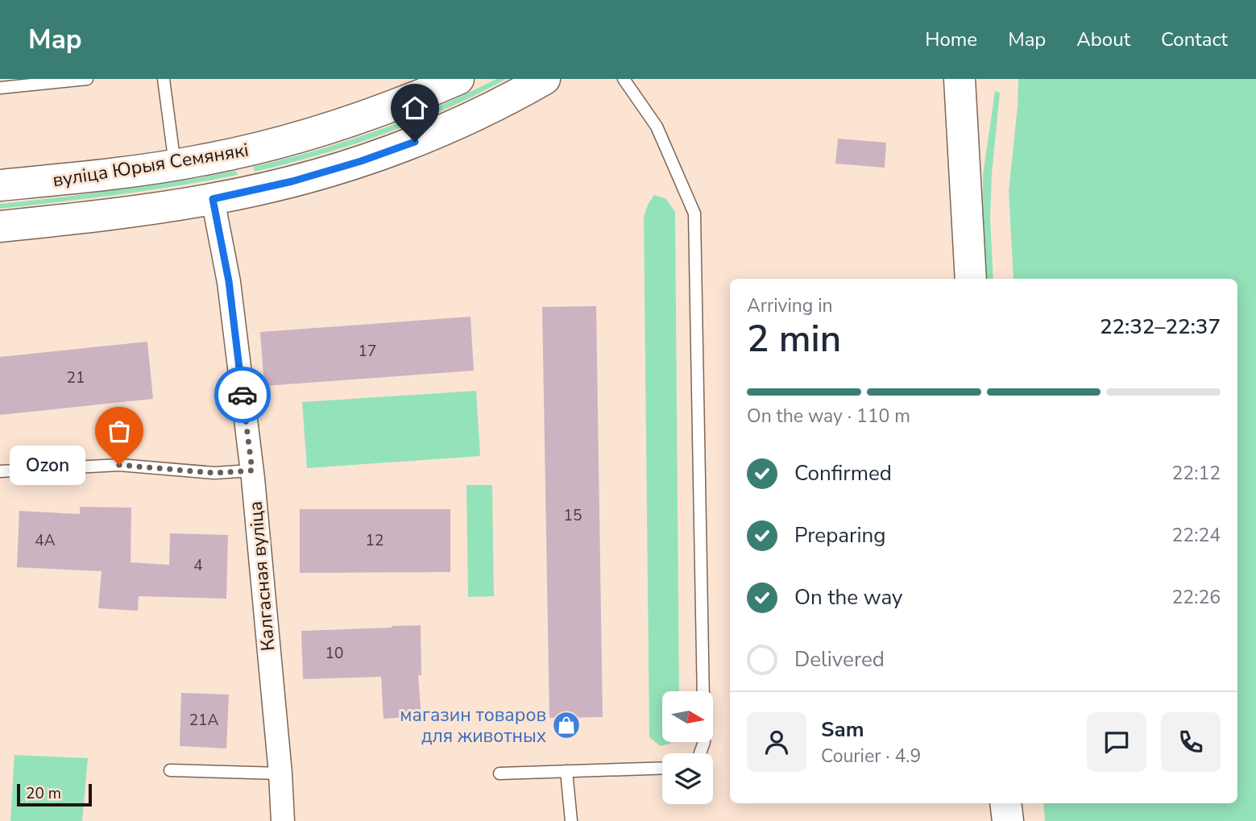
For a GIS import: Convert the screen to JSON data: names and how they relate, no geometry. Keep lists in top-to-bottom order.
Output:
{
  "streets": {
    "main road": ["вуліца Юрыя Семянякі"],
    "street": ["Калгасная вуліца"]
  },
  "places": {
    "other": ["Ozon"],
    "shop": ["магазин товаров для животных"]
  },
  "house_numbers": [
    "17",
    "21",
    "15",
    "4А",
    "12",
    "4",
    "10",
    "21А"
  ],
  "scale_bar": "20 m",
  "north": "right",
  "page": {
    "header": "Map",
    "nav": [
      "Home",
      "Map",
      "About",
      "Contact"
    ],
    "heading": ["2 min", "Arriving in", "22:32–22:37"],
    "panel": ["Sam", "Courier · 4.9"],
    "bar": "On the way · 110 m",
    "list": [
      ["Confirmed", "22:12"],
      ["Preparing", "22:24"],
      ["On the way", "22:26"],
      "Delivered"
    ],
    "bubble": "Ozon",
    "scale": "20 m"
  }
}
